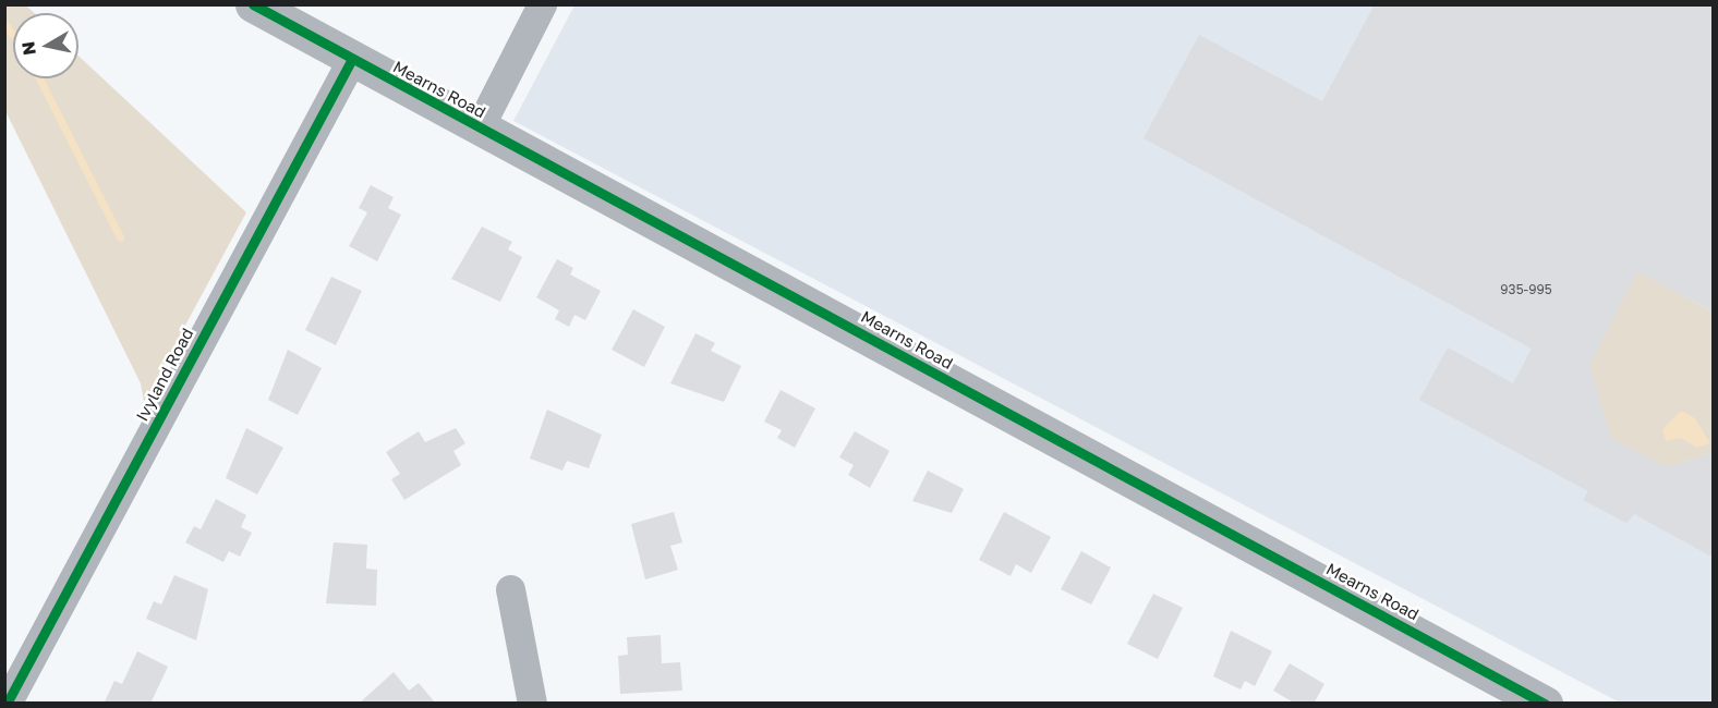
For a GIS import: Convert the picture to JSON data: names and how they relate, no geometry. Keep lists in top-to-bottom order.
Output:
{
  "streets": {
    "street": ["Mearns Road", "Ivyland Road"]
  },
  "crossings": [
    ["Mearns Road", "Ivyland Road"]
  ],
  "house_numbers": ["935-995"],
  "north": "left"
}
